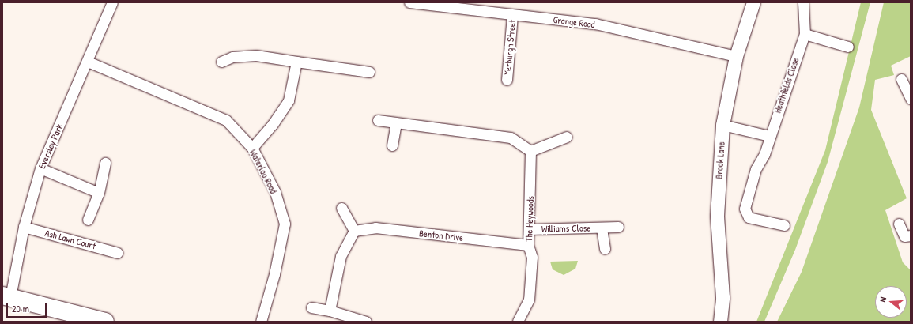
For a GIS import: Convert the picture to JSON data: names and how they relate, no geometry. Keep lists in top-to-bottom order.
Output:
{
  "streets": {
    "street": [
      "Grange Road",
      "Yerburgh Street",
      "Heathfields Close",
      "Eversley Park",
      "Brook Lane",
      "Waterloo Road",
      "The Heywoods",
      "Williams Close",
      "Benton Drive",
      "Ash Lawn Court"
    ]
  },
  "crossings": [
    ["Grange Road", "Yerburgh Street"],
    ["Grange Road", "Brook Lane"],
    ["Eversley Park", "Waterloo Road"],
    ["Eversley Park", "Ash Lawn Court"],
    ["The Heywoods", "Williams Close"],
    ["The Heywoods", "Benton Drive"]
  ],
  "scale_bar": "20 m",
  "north": "left"
}
